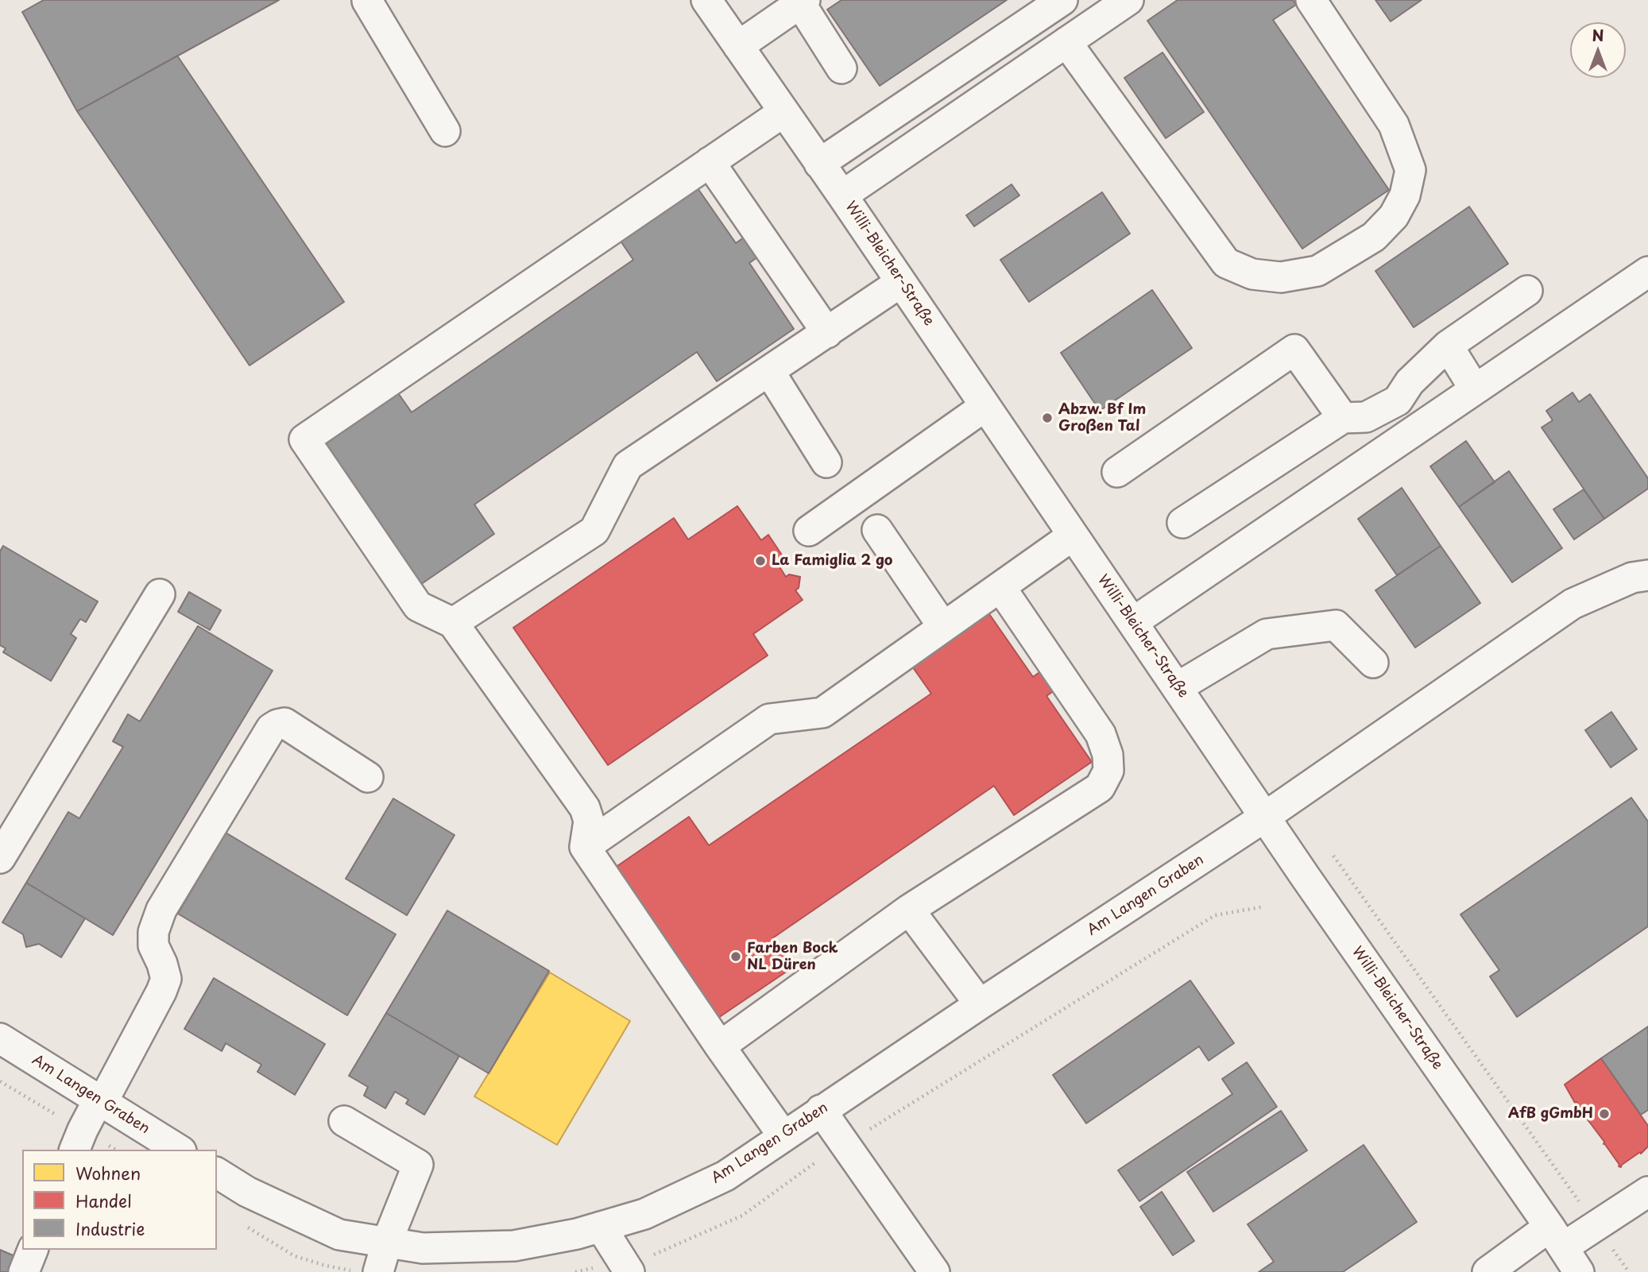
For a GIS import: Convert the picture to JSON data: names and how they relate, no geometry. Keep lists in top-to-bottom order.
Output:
{
  "streets": {
    "street": ["Willi-Bleicher-Straße", "Am Langen Graben"]
  },
  "crossings": [
    ["Willi-Bleicher-Straße", "Am Langen Graben"]
  ],
  "places": [
    "Abzw. Bf Im Großen Tal",
    "La Famiglia 2 go",
    "Farben Bock NL Düren",
    "AfB gGmbH"
  ],
  "legend": ["Wohnen", "Handel", "Industrie"],
  "north": "top"
}
